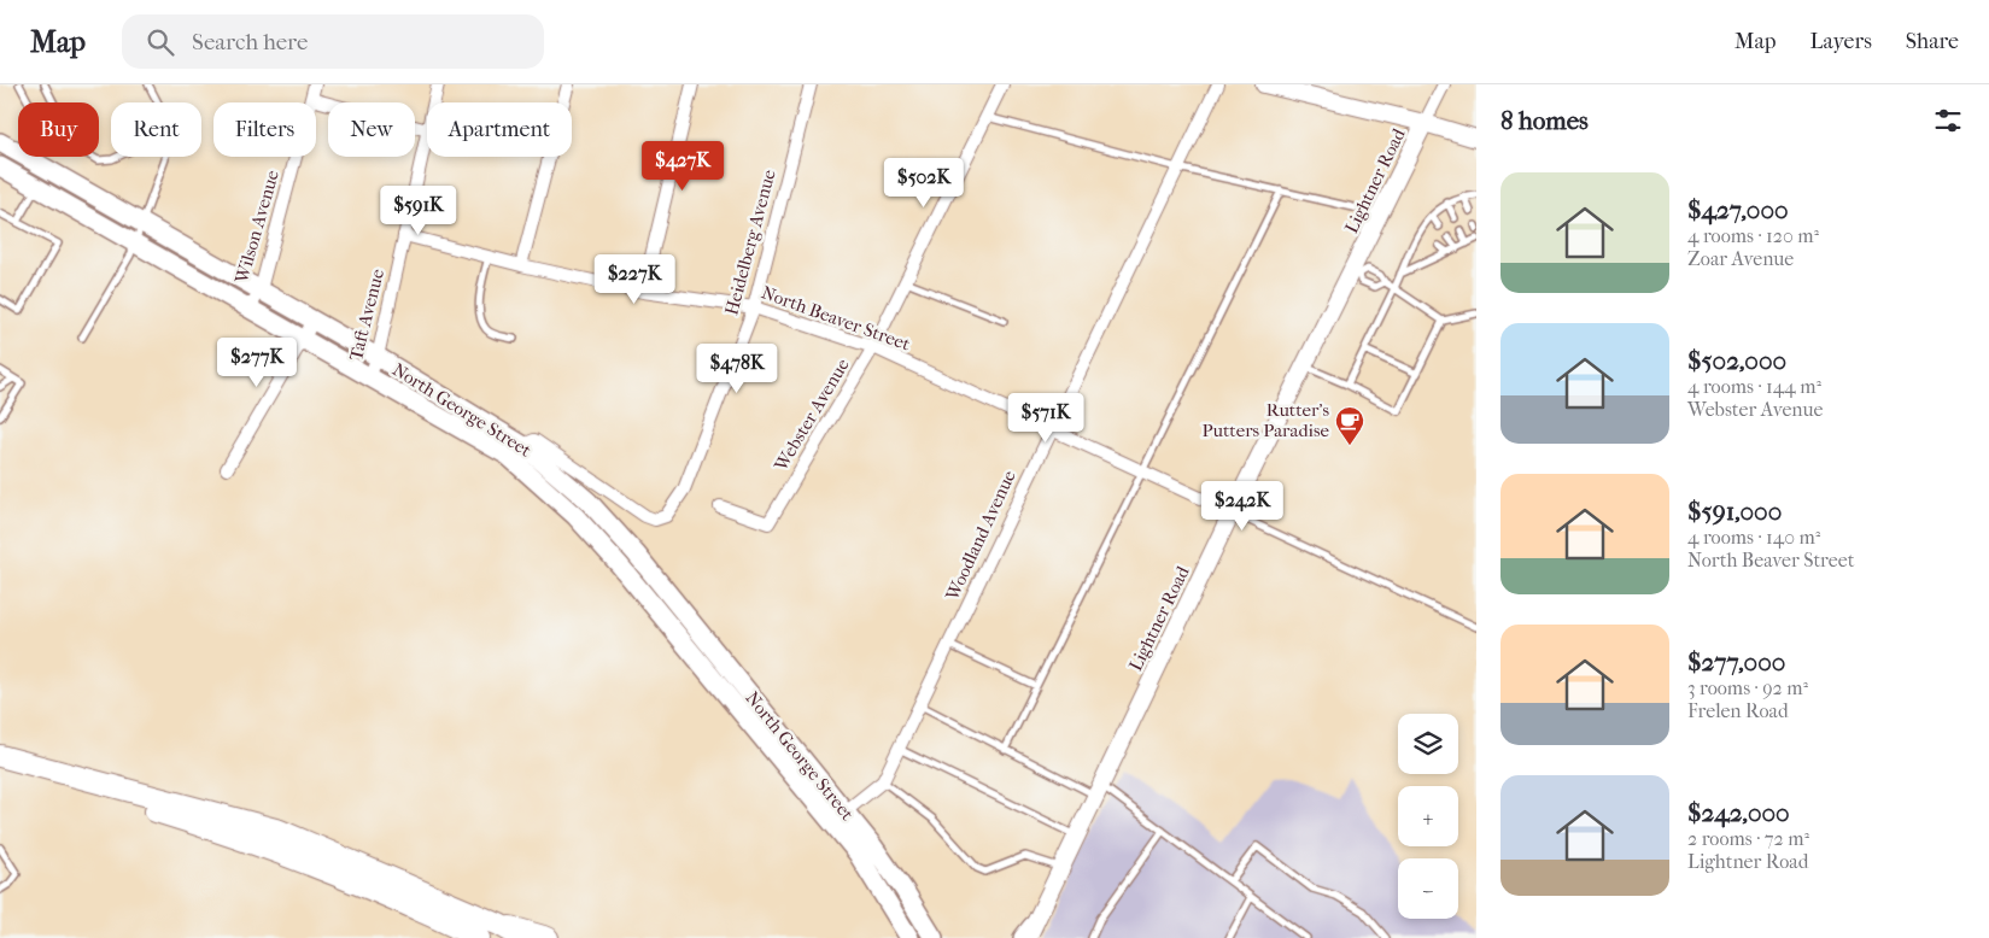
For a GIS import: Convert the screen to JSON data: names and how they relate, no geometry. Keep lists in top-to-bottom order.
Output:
{
  "streets": {
    "main road": ["North George Street"],
    "street": [
      "Lightner Road",
      "Wilson Avenue",
      "Heidelberg Avenue",
      "Taft Avenue",
      "North Beaver Street",
      "Webster Avenue",
      "Woodland Avenue"
    ]
  },
  "crossings": [
    ["Lightner Road", "North Beaver Street"],
    ["Wilson Avenue", "North George Street"],
    ["Heidelberg Avenue", "North Beaver Street"],
    ["Heidelberg Avenue", "North George Street"],
    ["Taft Avenue", "North Beaver Street"],
    ["Taft Avenue", "North George Street"],
    ["North Beaver Street", "Webster Avenue"],
    ["North Beaver Street", "Woodland Avenue"],
    ["North George Street", "Woodland Avenue"]
  ],
  "places": {
    "cafe": ["Rutter’s Putters Paradise"]
  },
  "page": {
    "header": "Map",
    "search": "Search here",
    "nav": ["Map", "Layers", "Share"],
    "heading": "8 homes",
    "chip": [
      "Buy",
      "Rent",
      "Filters",
      "New",
      "Apartment"
    ],
    "price": [
      "$427K",
      "$502K",
      "$591K",
      "$227K",
      "$277K",
      "$478K",
      "$571K",
      "$242K"
    ],
    "list": [
      {
        "name": "$427,000",
        "note": "4 rooms · 120 m² · Zoar Avenue"
      },
      {
        "name": "$502,000",
        "note": "4 rooms · 144 m² · Webster Avenue"
      },
      {
        "name": "$591,000",
        "note": "4 rooms · 140 m² · North Beaver Street"
      },
      {
        "name": "$277,000",
        "note": "3 rooms · 92 m² · Frelen Road"
      },
      {
        "name": "$242,000",
        "note": "2 rooms · 72 m² · Lightner Road"
      }
    ],
    "map_buttons": ["+", "−"]
  }
}
